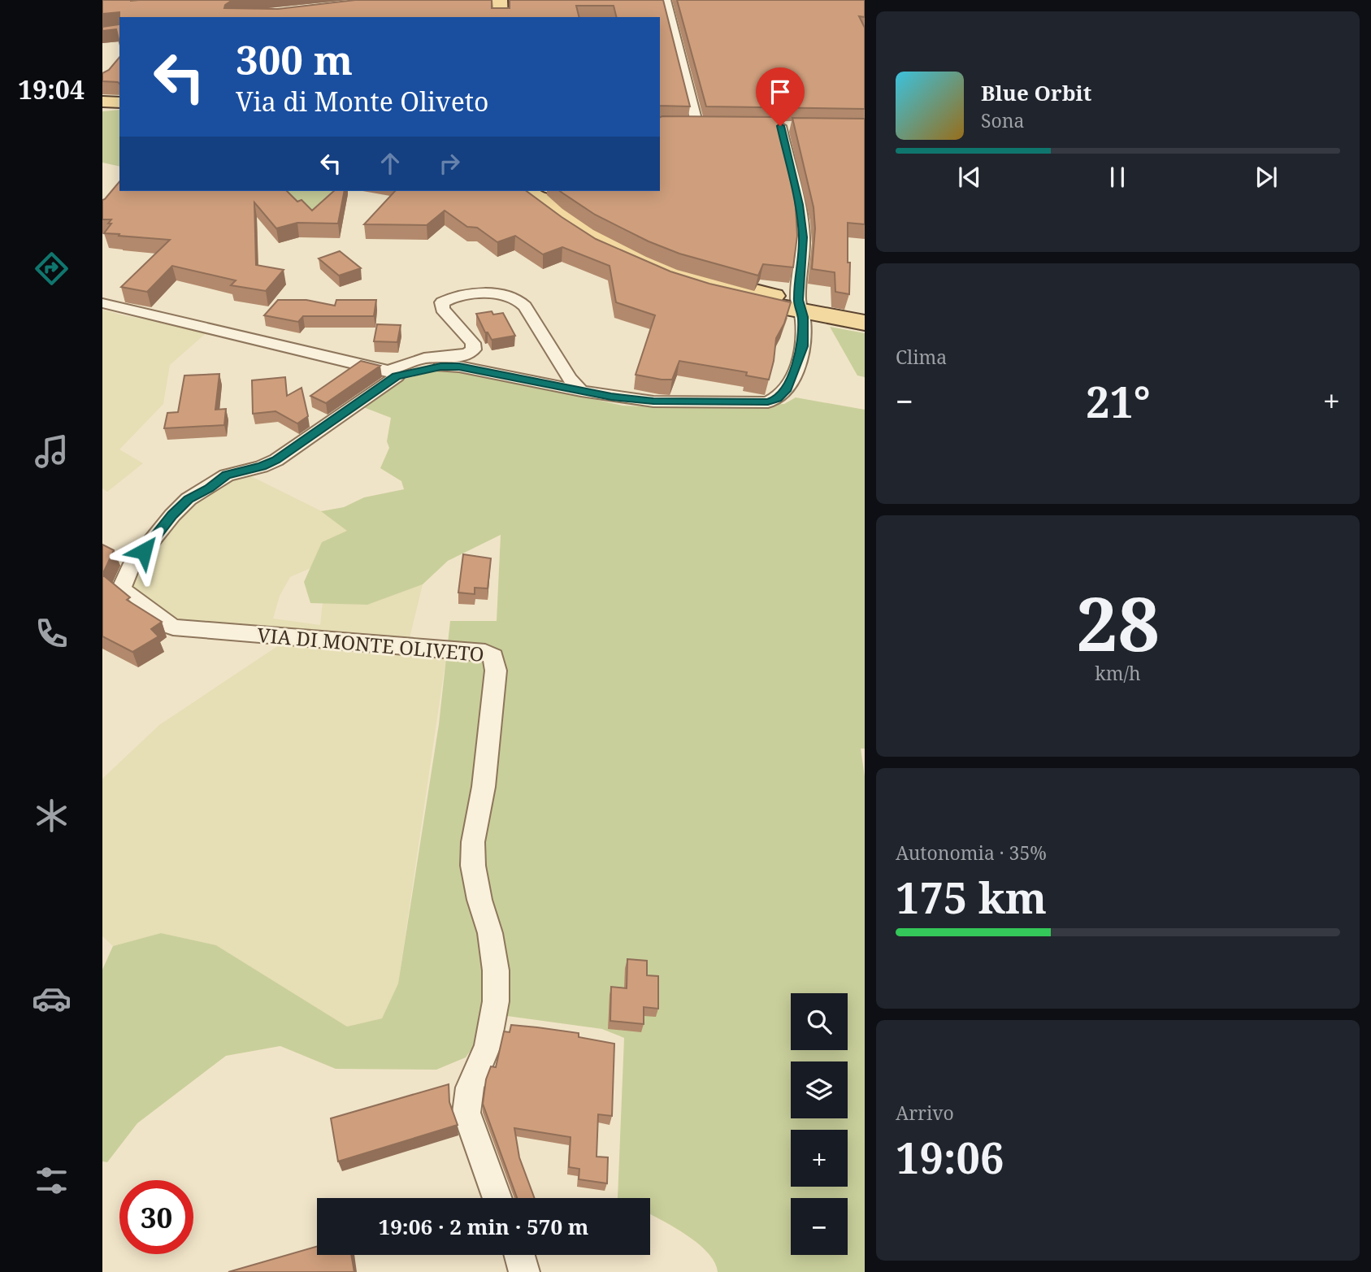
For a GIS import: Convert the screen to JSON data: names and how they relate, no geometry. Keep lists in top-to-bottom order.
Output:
{
  "streets": {
    "street": ["VIA DI MONTE OLIVETO"]
  },
  "page": {
    "tabs": "19:04",
    "turn": ["300 m", "Via di Monte Oliveto"],
    "song": ["Blue Orbit", "Sona"],
    "tile": [
      "Clima",
      ["28", "km/h"],
      ["Autonomia · 35%", "175 km"],
      ["Arrivo", "19:06"]
    ],
    "heat": ["−", "21°", "+"],
    "map_buttons": ["+", "−"],
    "limit": "30",
    "trip": "19:06 · 2 min · 570 m"
  }
}
